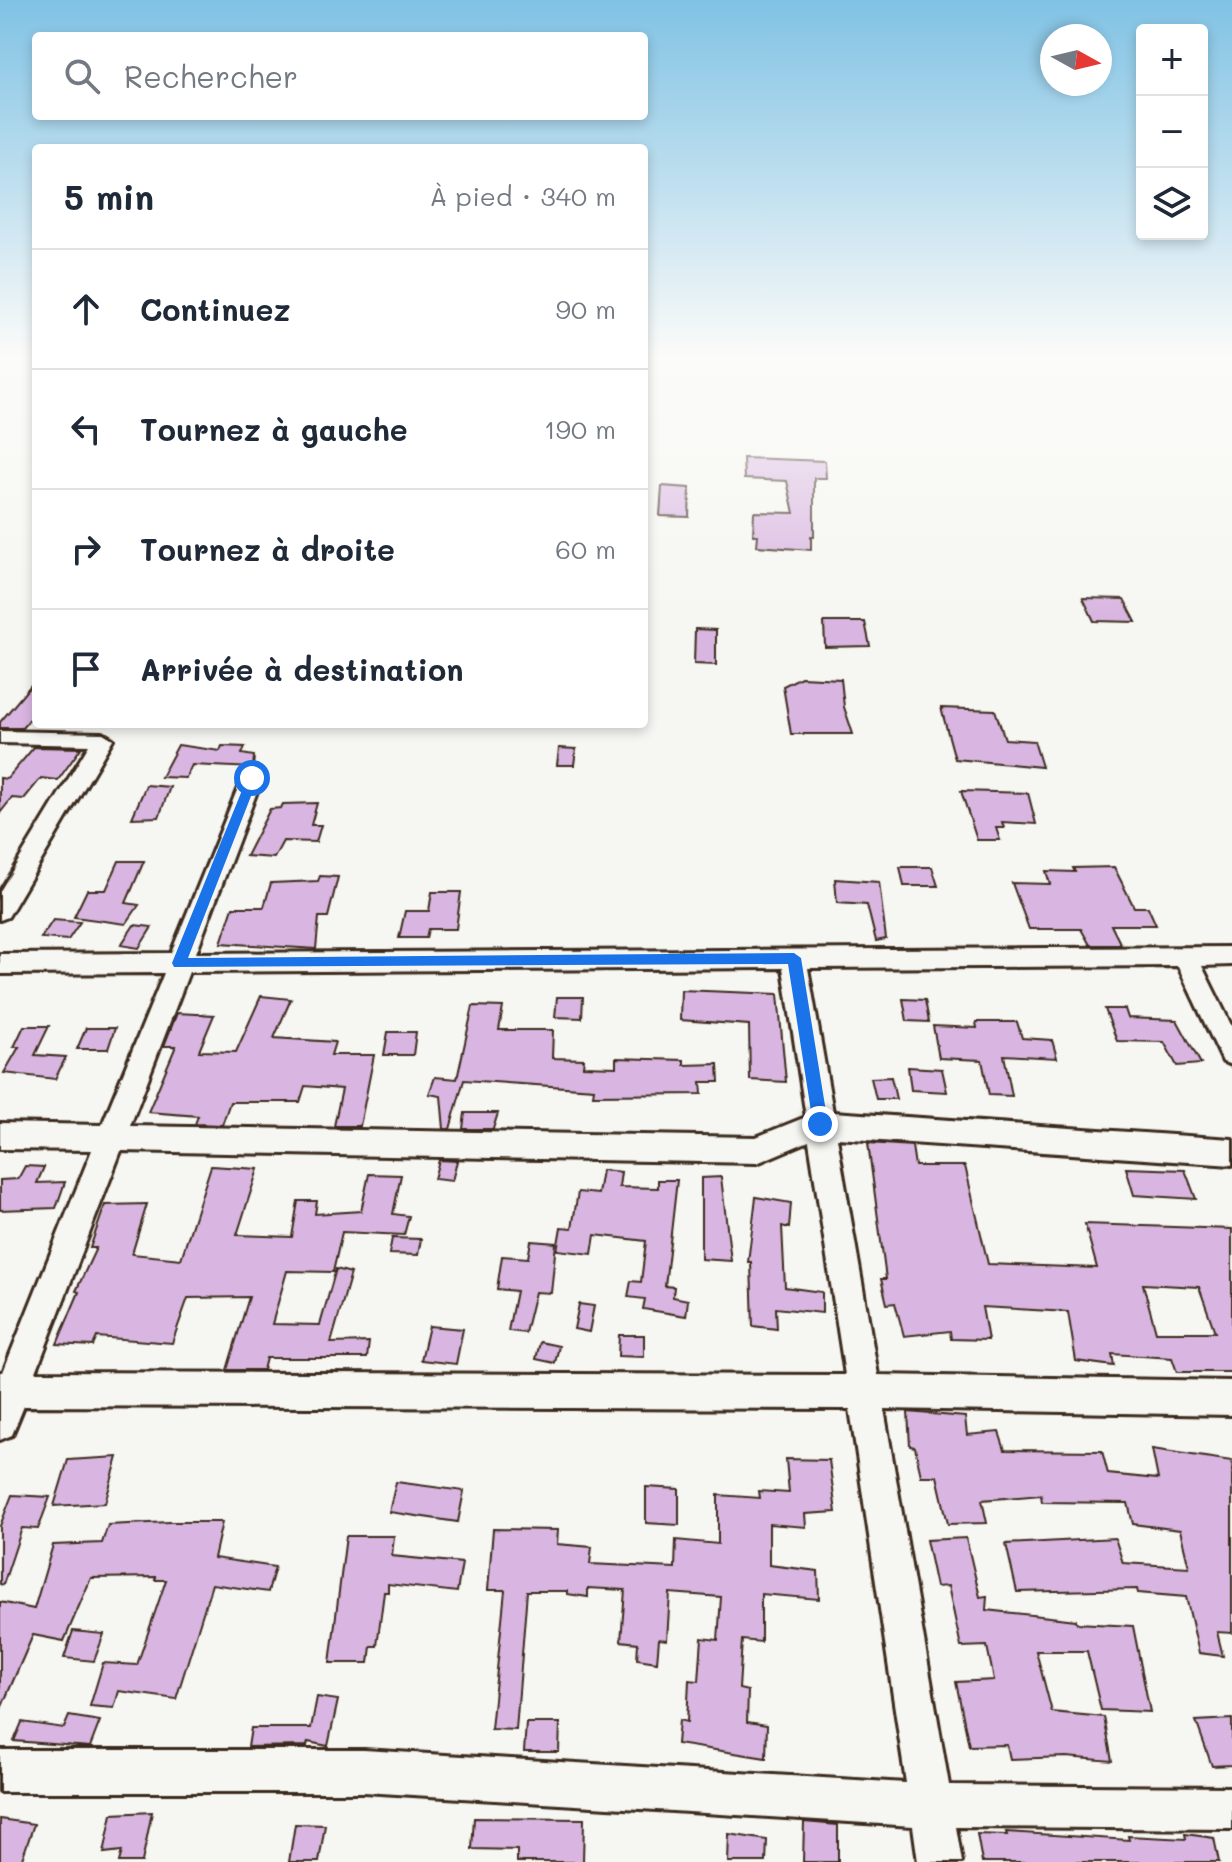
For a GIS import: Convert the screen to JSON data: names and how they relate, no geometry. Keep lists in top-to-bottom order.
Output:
{
  "north": "right",
  "page": {
    "map_buttons": ["+", "−"],
    "search": "Rechercher",
    "heading": ["5 min", "À pied · 340 m"],
    "list": [
      ["Continuez", "90 m"],
      ["Tournez à gauche", "190 m"],
      ["Tournez à droite", "60 m"],
      "Arrivée à destination"
    ]
  }
}
